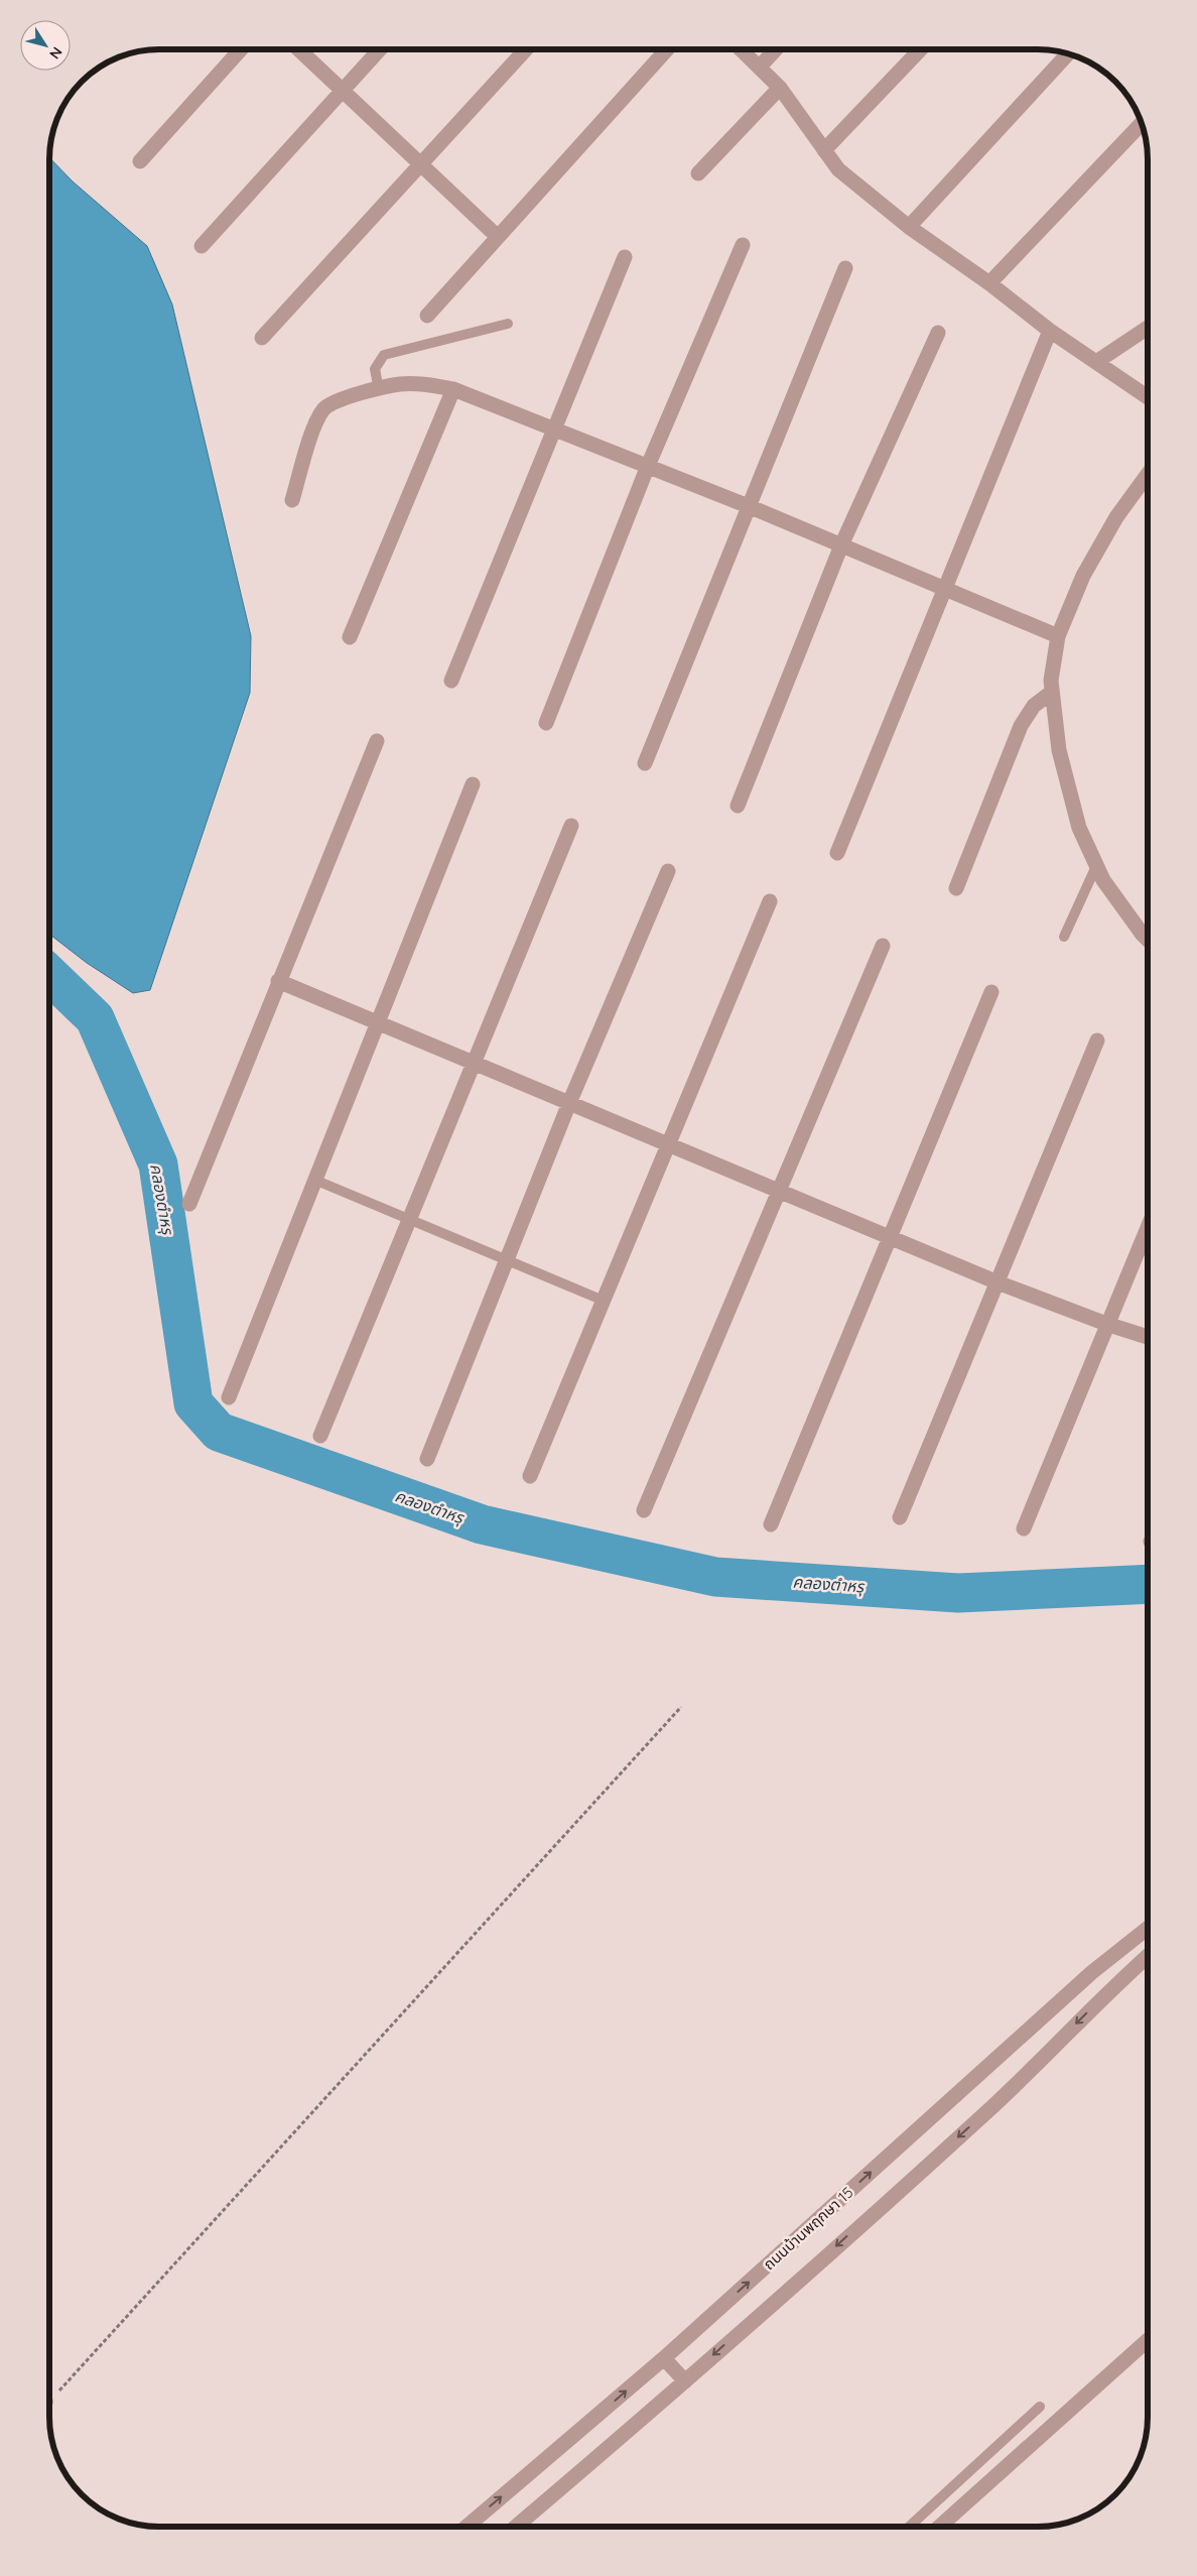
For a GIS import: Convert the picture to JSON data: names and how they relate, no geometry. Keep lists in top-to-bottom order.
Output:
{
  "streets": {
    "street": ["ถนนบ้านพฤกษา 15"]
  },
  "water": ["คลองตำหรุ"],
  "north": "bottom right"
}
